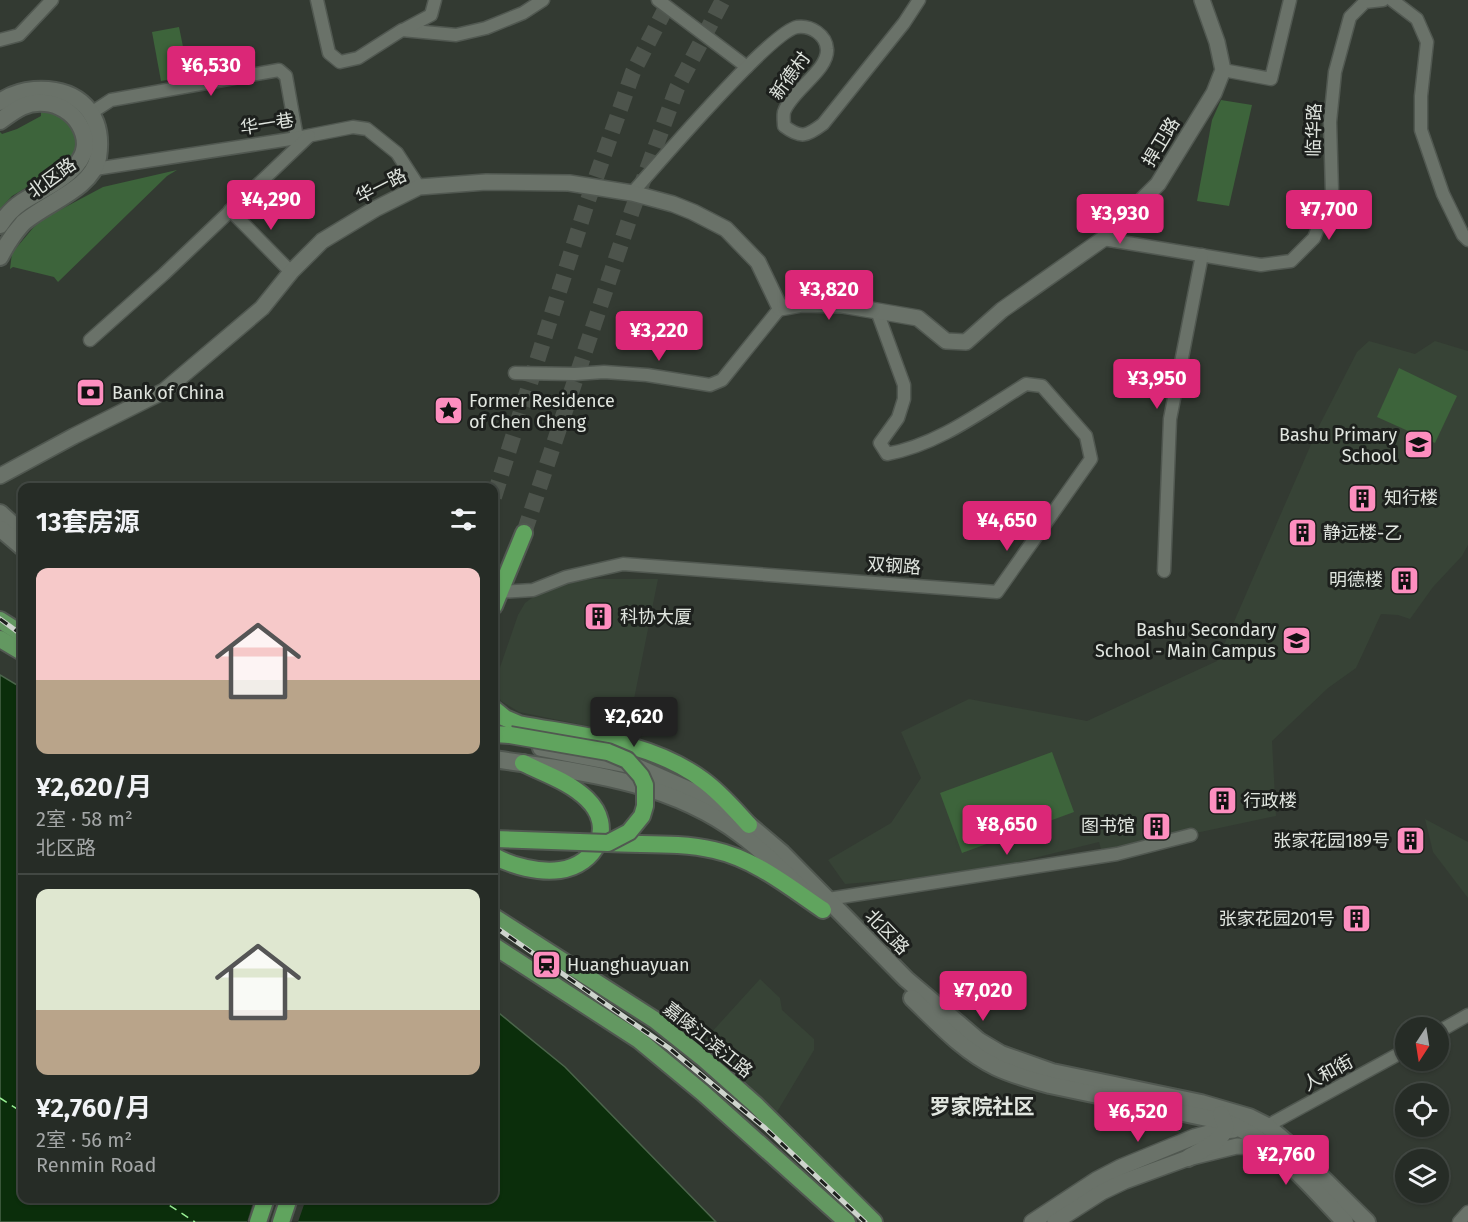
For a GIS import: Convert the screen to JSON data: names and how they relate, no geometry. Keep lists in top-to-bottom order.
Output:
{
  "streets": {
    "main road": ["北区路", "嘉陵江滨江路"],
    "street": [
      "新德村",
      "华一巷",
      "临华路",
      "捍卫路",
      "华一路",
      "双钢路",
      "人和街"
    ]
  },
  "crossings": [
    ["新德村", "华一路"],
    ["华一巷", "北区路"],
    ["华一巷", "华一路"],
    ["临华路", "捍卫路"],
    ["捍卫路", "华一路"],
    ["捍卫路", "双钢路"],
    ["北区路", "人和街"]
  ],
  "districts": ["罗家院社区"],
  "places": {
    "bank": ["Bank of China"],
    "place": ["Former Residence of Chen Cheng"],
    "school or university": ["Bashu Primary School", "Bashu Secondary School - Main Campus"],
    "building": [
      "知行楼",
      "静远楼-乙",
      "明德楼",
      "科协大厦",
      "行政楼",
      "图书馆",
      "张家花园189号",
      "张家花园201号"
    ],
    "station": ["Huanghuayuan"]
  },
  "north": "bottom",
  "page": {
    "price": [
      "¥6,530",
      "¥4,290",
      "¥7,700",
      "¥3,930",
      "¥3,820",
      "¥3,220",
      "¥3,950",
      "¥4,650",
      "¥2,620",
      "¥8,650",
      "¥7,020",
      "¥6,520",
      "¥2,760"
    ],
    "heading": "13套房源",
    "list": [
      {
        "name": "¥2,620/月",
        "note": "2室 · 58 m² · 北区路"
      },
      {
        "name": "¥2,760/月",
        "note": "2室 · 56 m² · Renmin Road"
      }
    ]
  }
}
